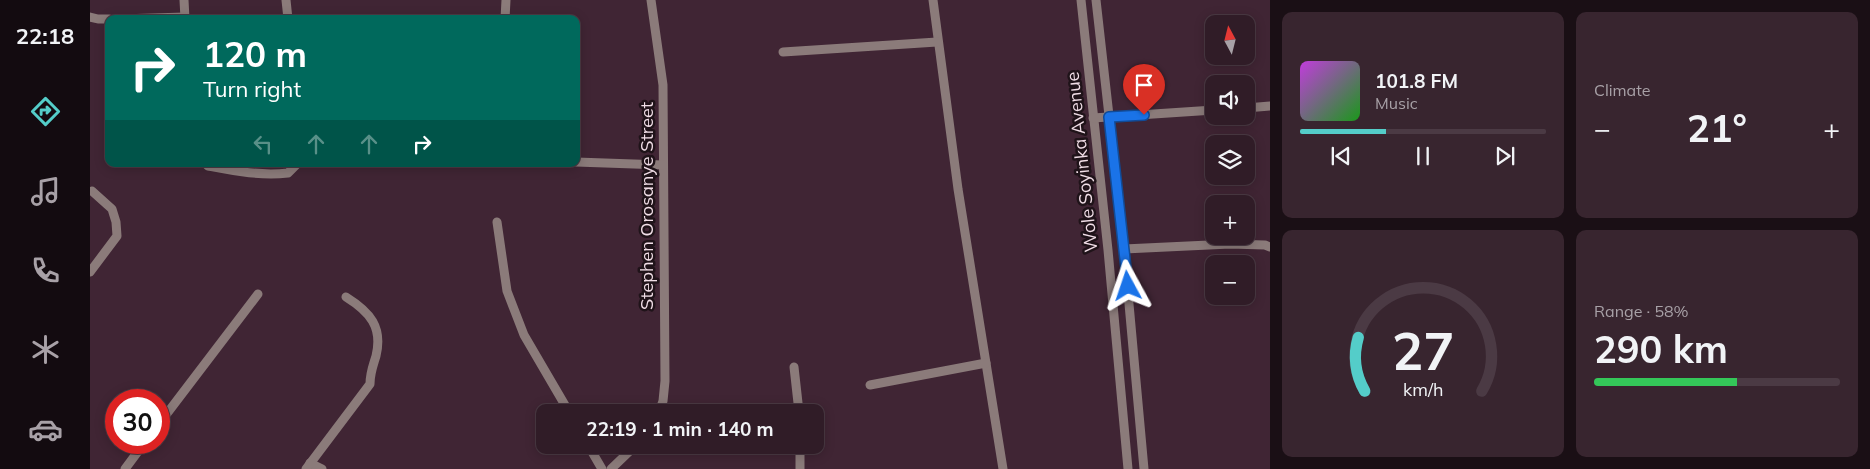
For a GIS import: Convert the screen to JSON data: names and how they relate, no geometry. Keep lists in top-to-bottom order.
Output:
{
  "streets": {
    "street": ["Wole Soyinka Avenue", "Stephen Orosanye Street"]
  },
  "north": "top",
  "page": {
    "tabs": "22:18",
    "tile": [
      "Climate",
      ["Range · 58%", "290 km"]
    ],
    "map_buttons": ["+", "−"],
    "turn": ["120 m", "Turn right"],
    "song": ["101.8 FM", "Music"],
    "heat": ["−", "21°", "+"],
    "limit": "30",
    "trip": "22:19 · 1 min · 140 m",
    "gauge": ["27", "km/h"]
  }
}
